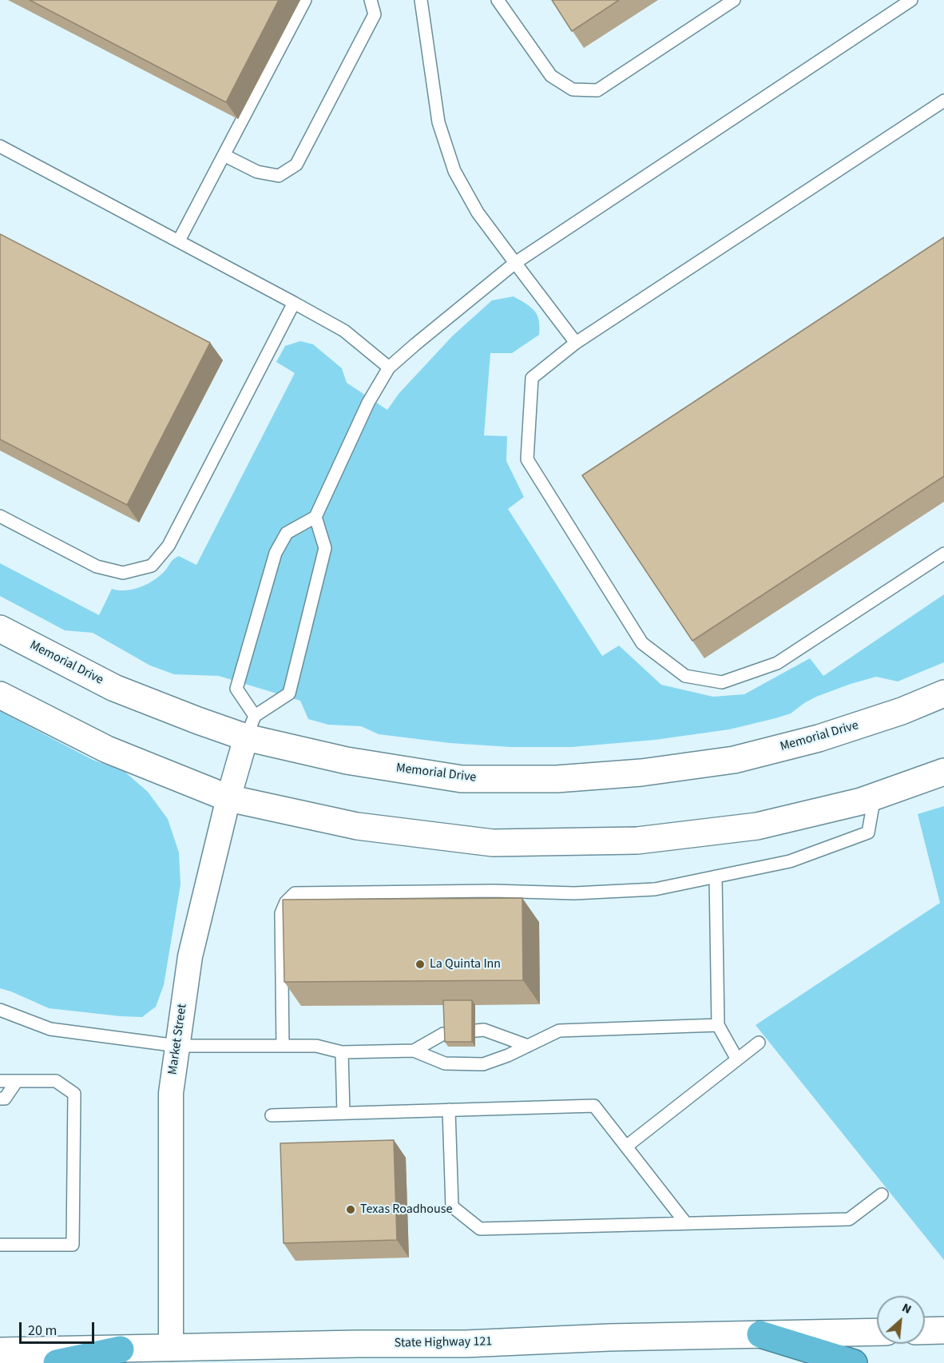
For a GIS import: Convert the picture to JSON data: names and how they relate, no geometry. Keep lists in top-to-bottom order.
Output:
{
  "streets": {
    "street": ["Memorial Drive", "Market Street", "State Highway 121"]
  },
  "crossings": [
    ["Memorial Drive", "Market Street"],
    ["Market Street", "State Highway 121"]
  ],
  "places": ["La Quinta Inn", "Texas Roadhouse"],
  "scale_bar": "20 m",
  "north": "top right"
}
